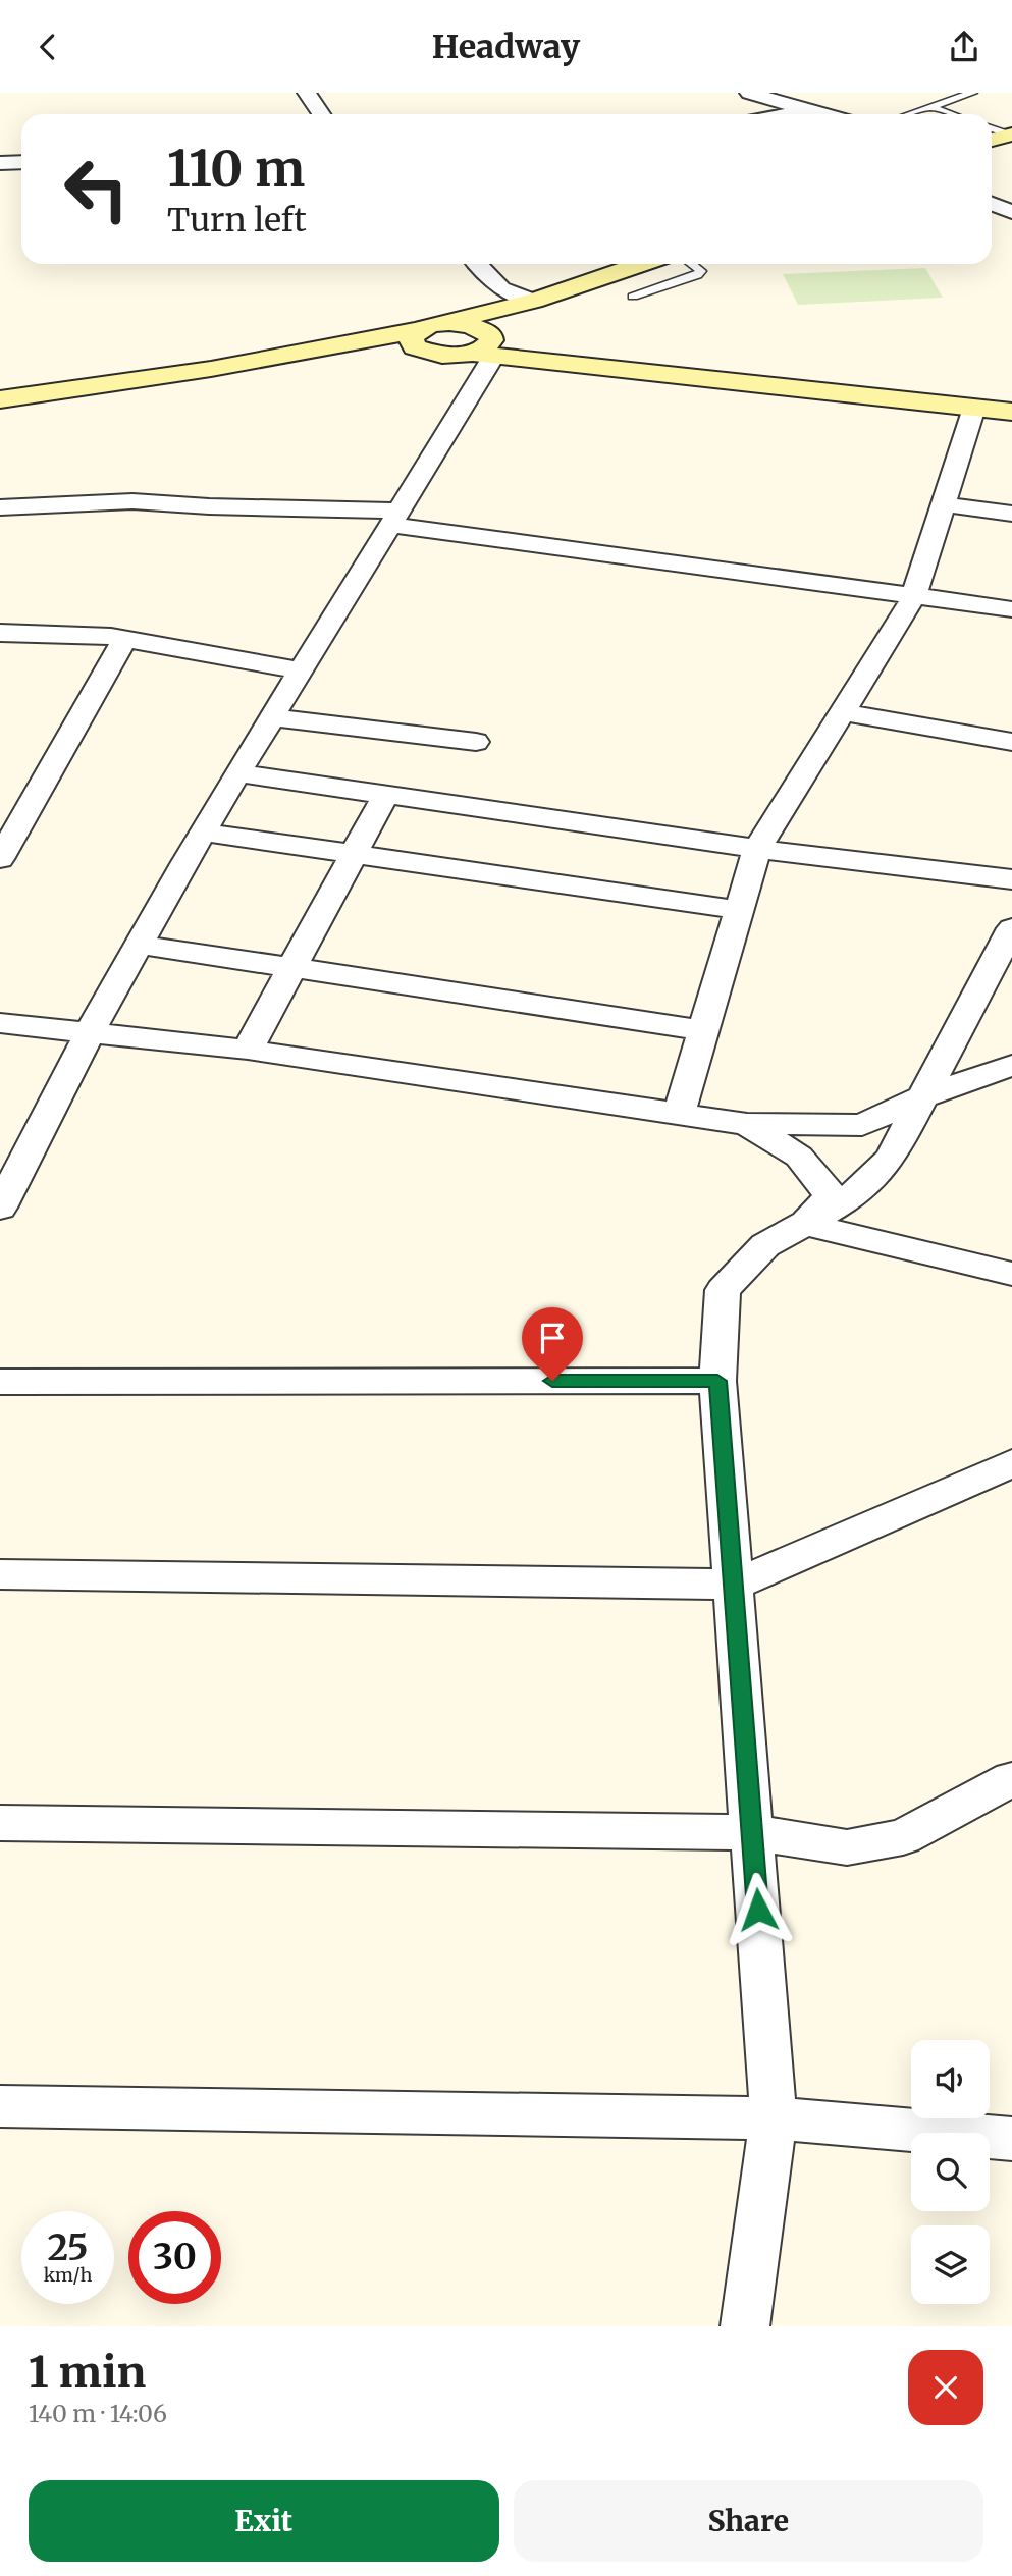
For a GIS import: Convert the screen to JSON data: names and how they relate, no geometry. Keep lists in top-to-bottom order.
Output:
{
  "page": {
    "header": "Headway",
    "turn": ["110 m", "Turn left"],
    "speed": "25 km/h",
    "limit": "30",
    "heading": ["1 min", "140 m · 14:06"],
    "buttons": ["Exit", "Share"]
  }
}
